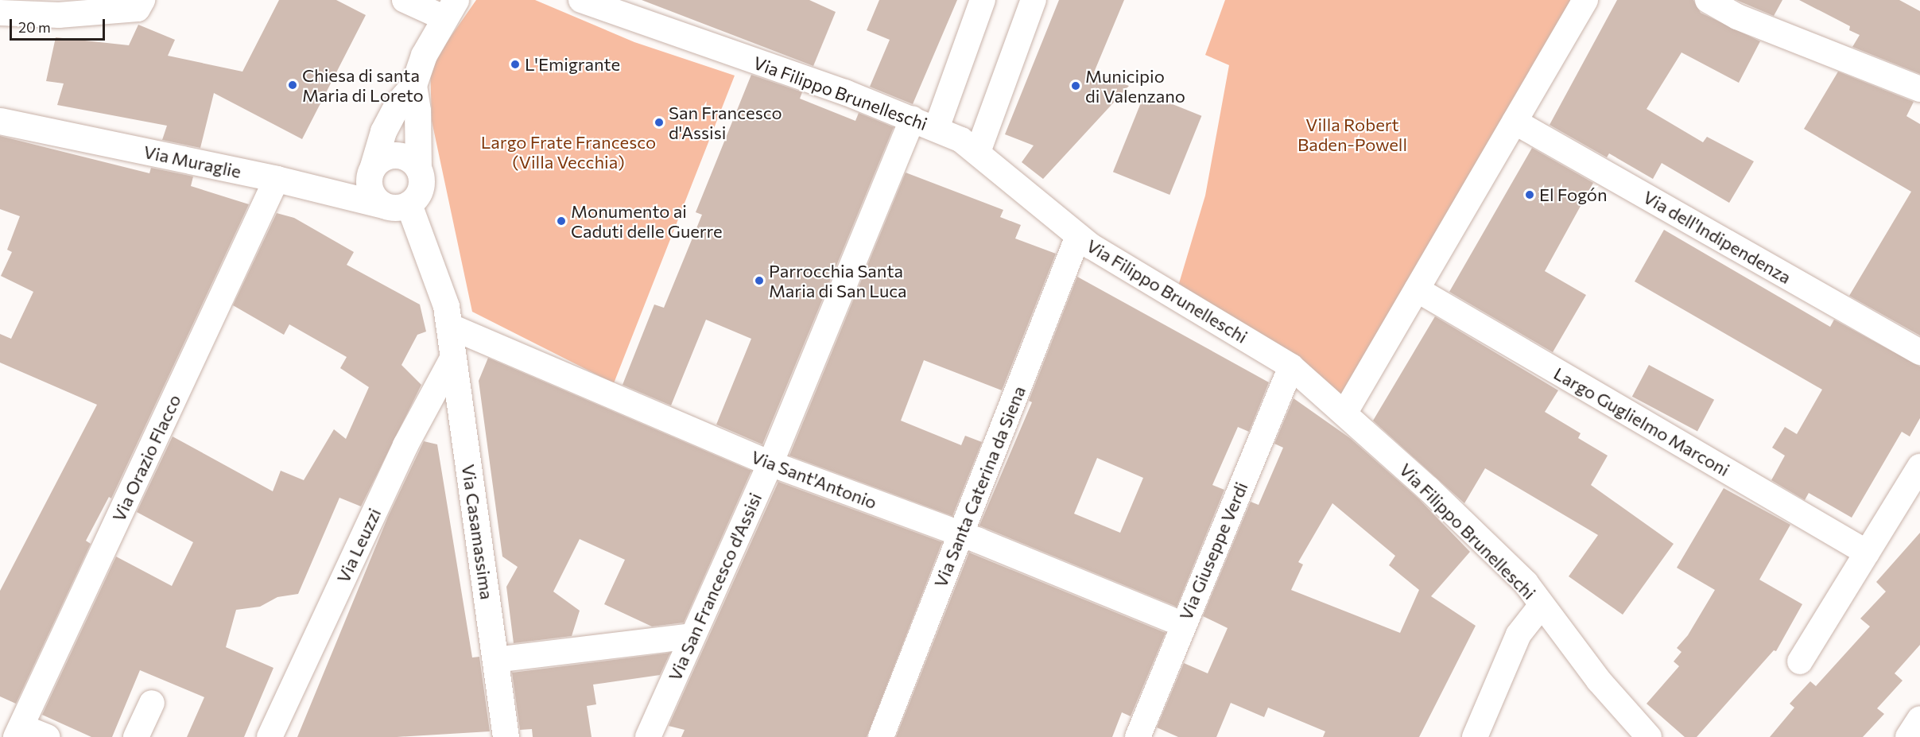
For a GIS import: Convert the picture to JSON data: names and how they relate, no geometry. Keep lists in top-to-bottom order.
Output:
{
  "streets": {
    "street": [
      "Via Filippo Brunelleschi",
      "Via Muraglie",
      "Via dell'Indipendenza",
      "Largo Guglielmo Marconi",
      "Via Orazio Flacco",
      "Via Sant'Antonio",
      "Via Santa Caterina da Siena",
      "Via Casamassima",
      "Via Leuzzi",
      "Via Giuseppe Verdi",
      "Via San Francesco d'Assisi"
    ]
  },
  "crossings": [
    ["Via Filippo Brunelleschi", "Via Santa Caterina da Siena"],
    ["Via Filippo Brunelleschi", "Via Giuseppe Verdi"],
    ["Via Filippo Brunelleschi", "Via San Francesco d'Assisi"],
    ["Via Muraglie", "Via Orazio Flacco"],
    ["Via Muraglie", "Via Casamassima"],
    ["Via Sant'Antonio", "Via Santa Caterina da Siena"],
    ["Via Sant'Antonio", "Via Casamassima"],
    ["Via Sant'Antonio", "Via Giuseppe Verdi"],
    ["Via Sant'Antonio", "Via San Francesco d'Assisi"],
    ["Via Casamassima", "Via Leuzzi"]
  ],
  "parks": ["Villa Robert Baden-Powell", "Largo Frate Francesco (Villa Vecchia)"],
  "places": [
    "L'Emigrante",
    "Chiesa di santa Maria di Loreto",
    "Municipio di Valenzano",
    "San Francesco d'Assisi",
    "El Fogón",
    "Monumento ai Caduti delle Guerre",
    "Parrocchia Santa Maria di San Luca"
  ],
  "scale_bar": "20 m"
}
